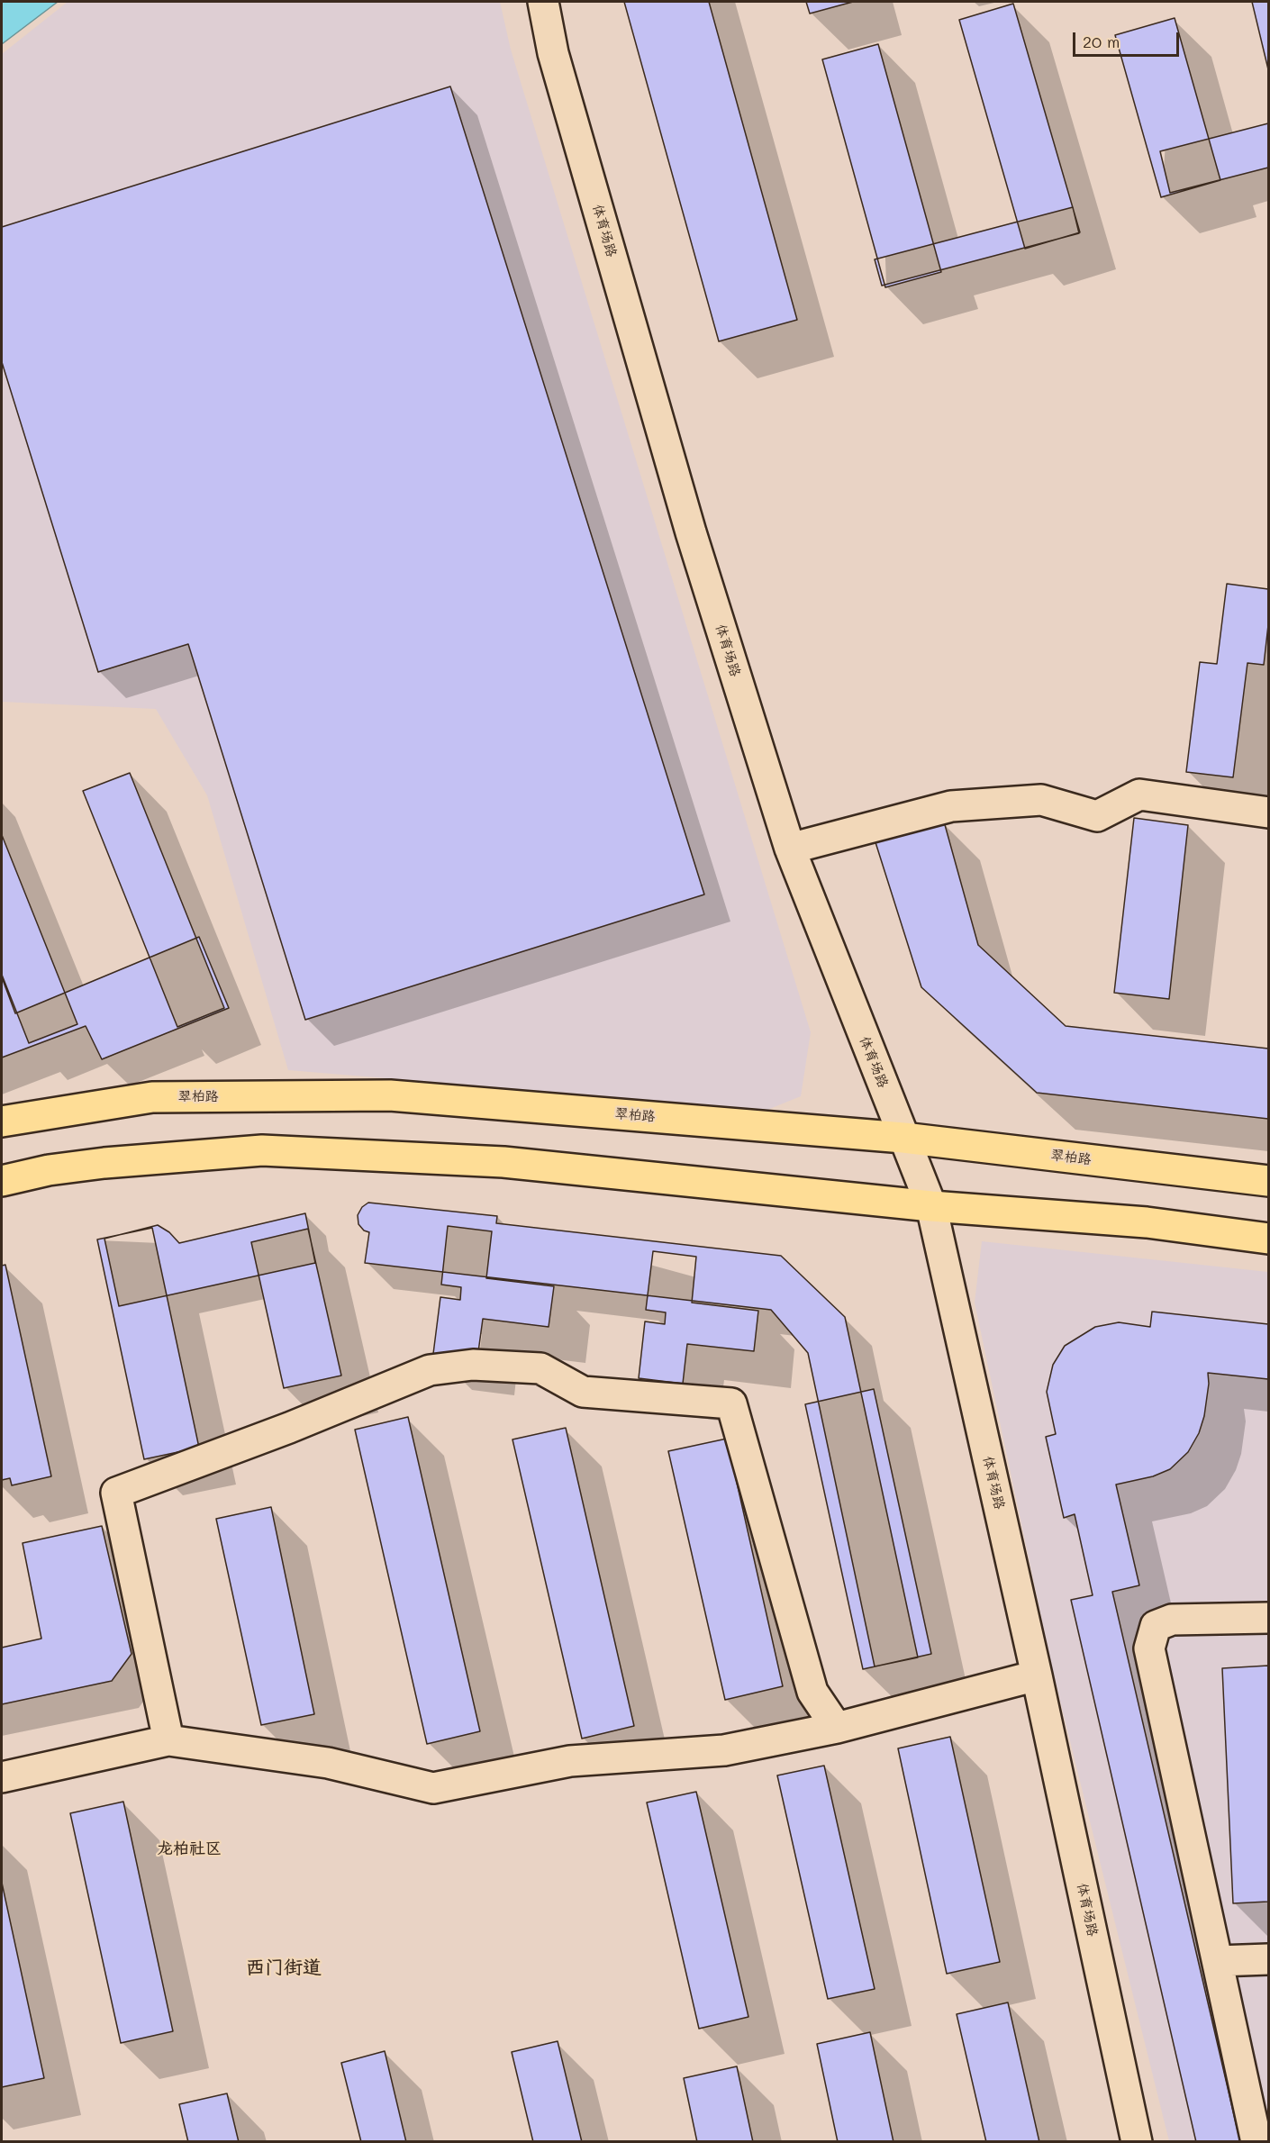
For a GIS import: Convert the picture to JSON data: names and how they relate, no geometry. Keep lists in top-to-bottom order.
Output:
{
  "streets": {
    "main road": ["翠柏路"],
    "street": ["体育场路"]
  },
  "crossings": [
    ["体育场路", "翠柏路"]
  ],
  "districts": ["龙柏社区", "西门街道"],
  "scale_bar": "20 m"
}
